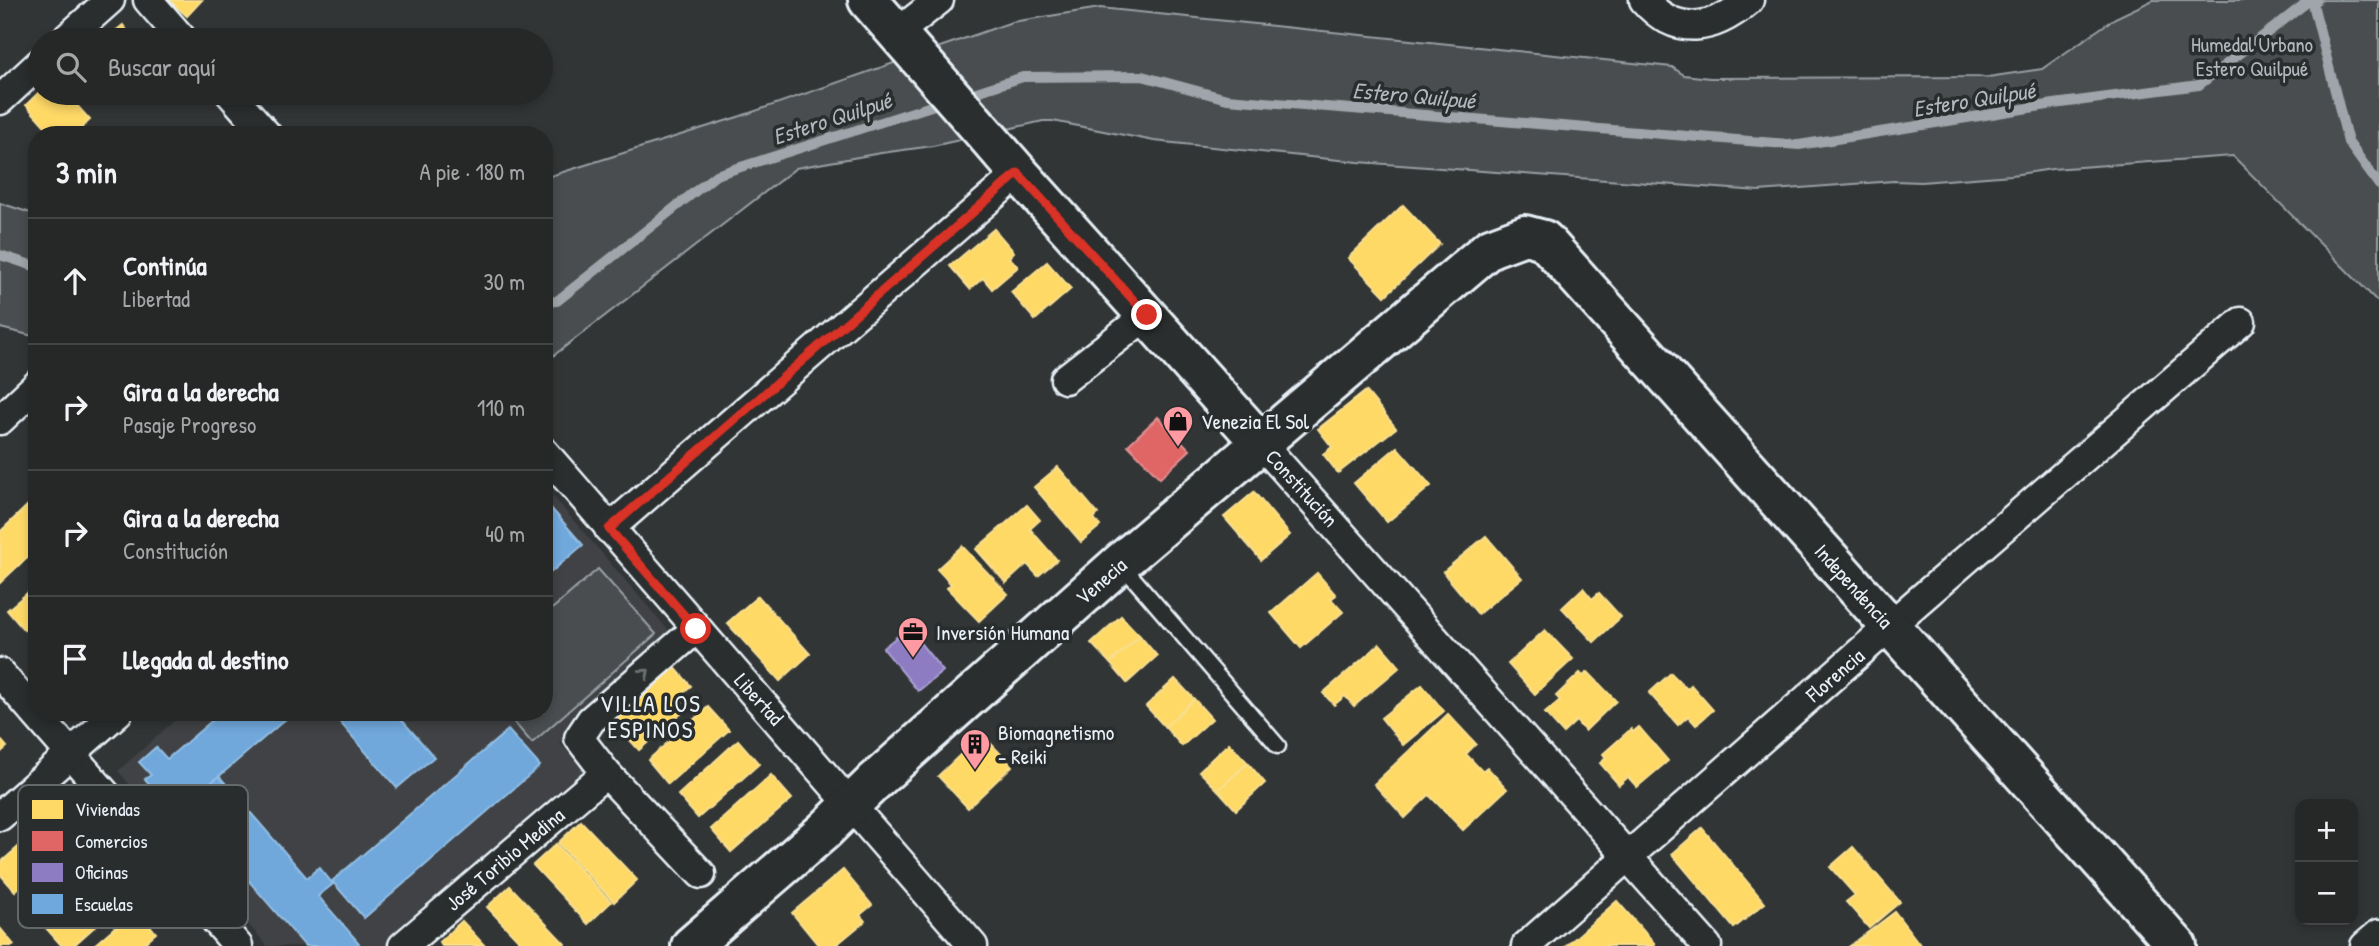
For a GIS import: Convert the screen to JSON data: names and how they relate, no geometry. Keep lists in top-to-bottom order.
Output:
{
  "streets": {
    "street": [
      "Constitución",
      "Venecia",
      "Independencia",
      "Florencia",
      "Libertad",
      "José Toribio Medina"
    ]
  },
  "crossings": [
    ["Constitución", "Venecia"],
    ["Constitución", "Florencia"],
    ["Venecia", "Independencia"],
    ["Venecia", "Libertad"],
    ["Independencia", "Florencia"]
  ],
  "districts": ["VILLA LOS ESPINOS"],
  "water": ["Estero Quilpué"],
  "parks": ["Humedal Urbano Estero Quilpué"],
  "places": {
    "shop": ["Venezia El Sol"],
    "office": ["Inversión Humana"],
    "building": ["Biomagnetismo - Reiki"]
  },
  "legend": [
    "Viviendas",
    "Comercios",
    "Oficinas",
    "Escuelas"
  ],
  "page": {
    "search": "Buscar aquí",
    "heading": ["3 min", "A pie · 180 m"],
    "list": [
      ["Continúa", "Libertad", "30 m"],
      ["Gira a la derecha", "Pasaje Progreso", "110 m"],
      ["Gira a la derecha", "Constitución", "40 m"],
      "Llegada al destino"
    ],
    "map_buttons": ["+", "−"]
  }
}
